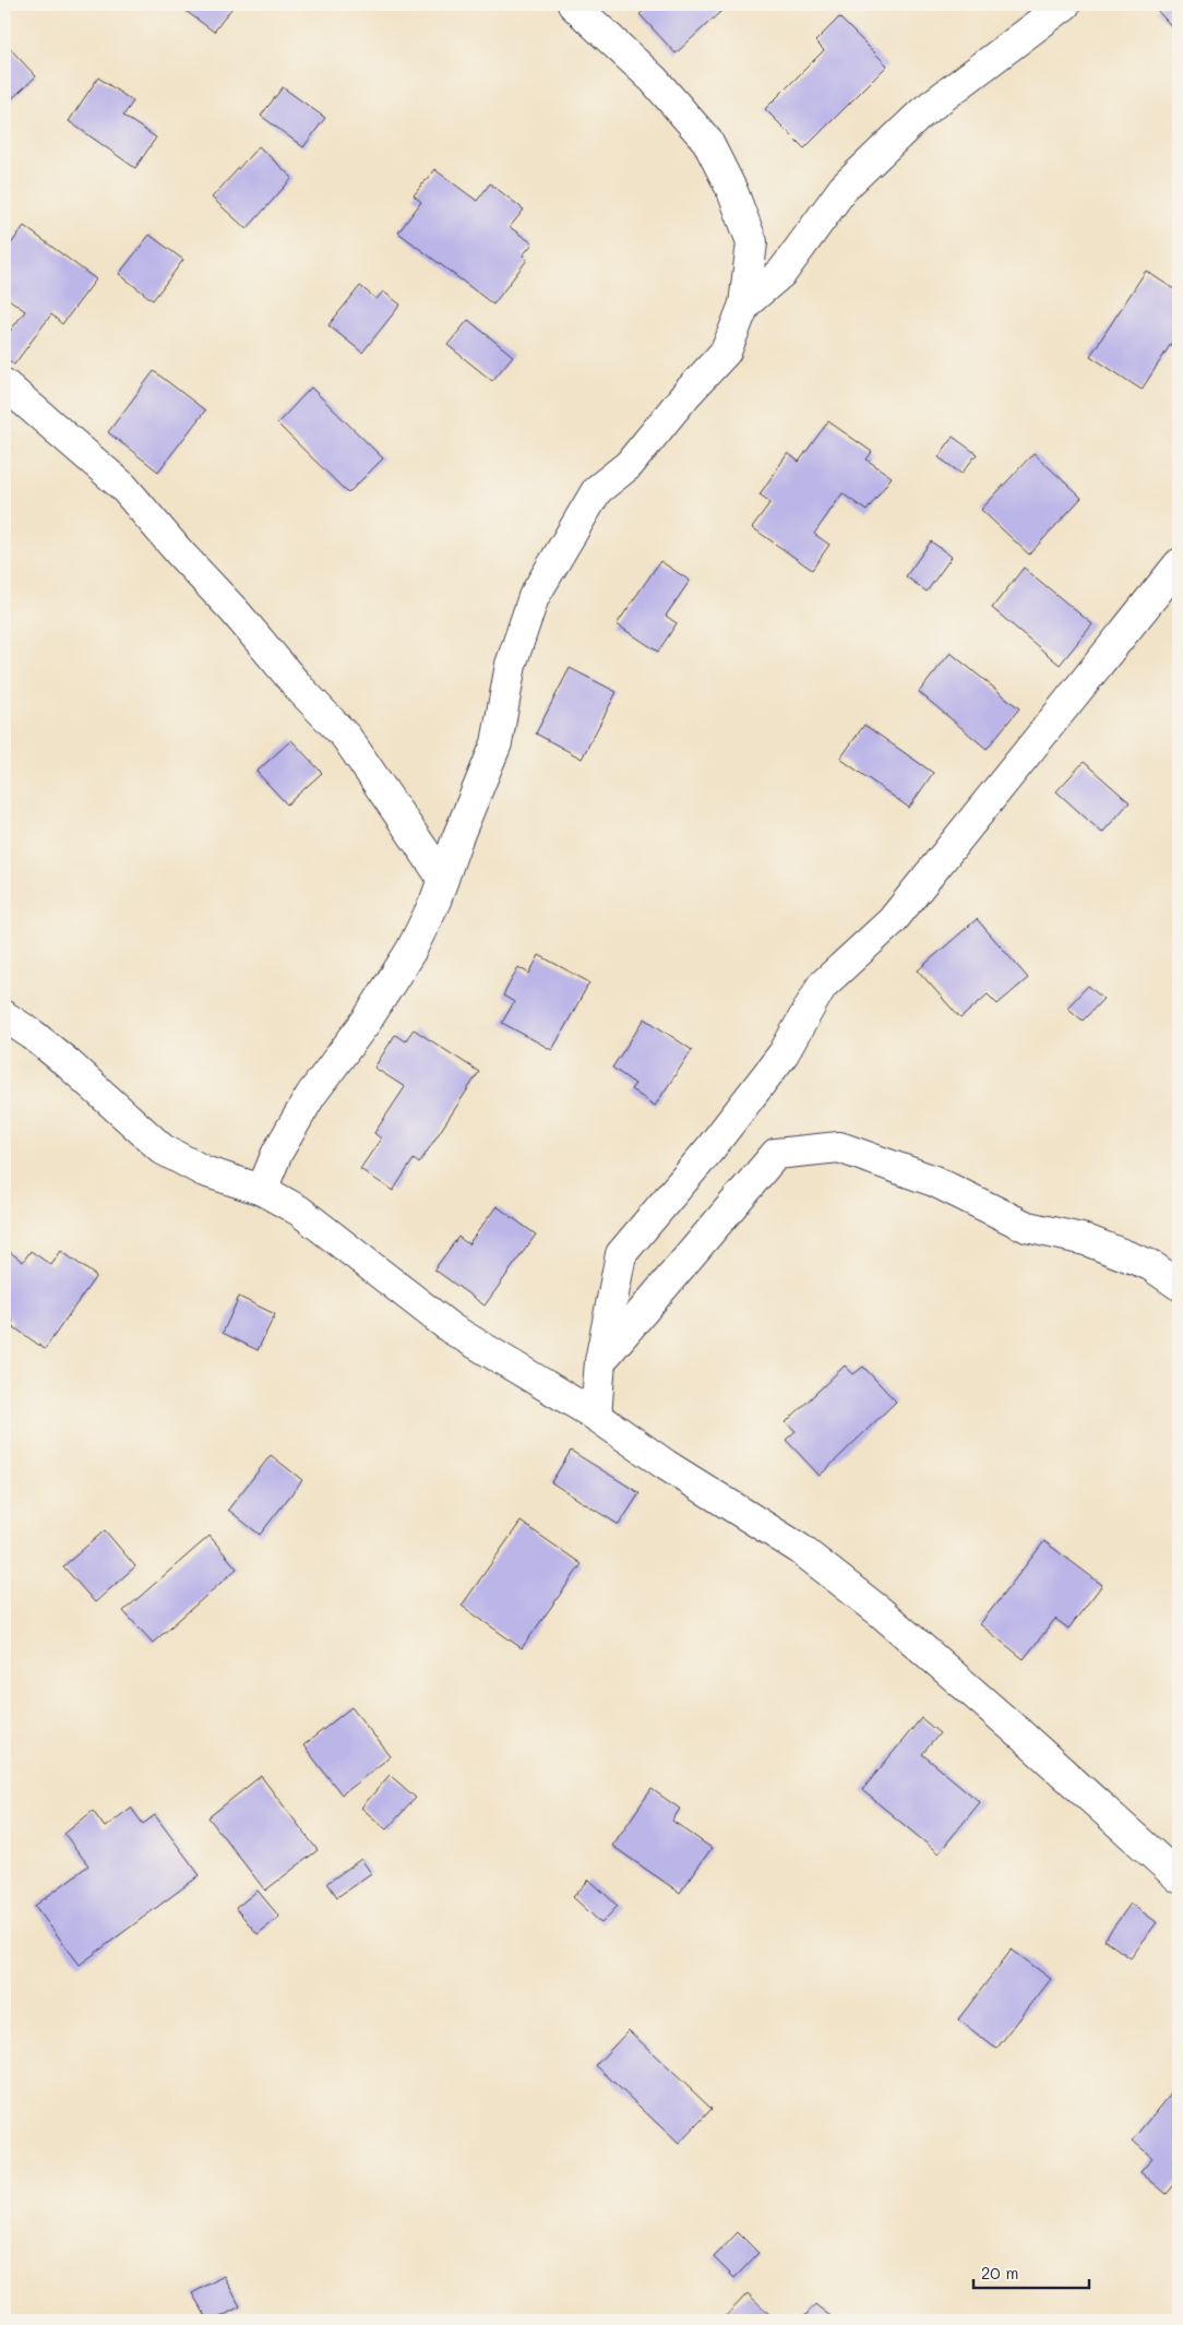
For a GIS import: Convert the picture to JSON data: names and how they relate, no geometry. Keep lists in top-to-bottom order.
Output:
{
  "scale_bar": "20 m"
}
